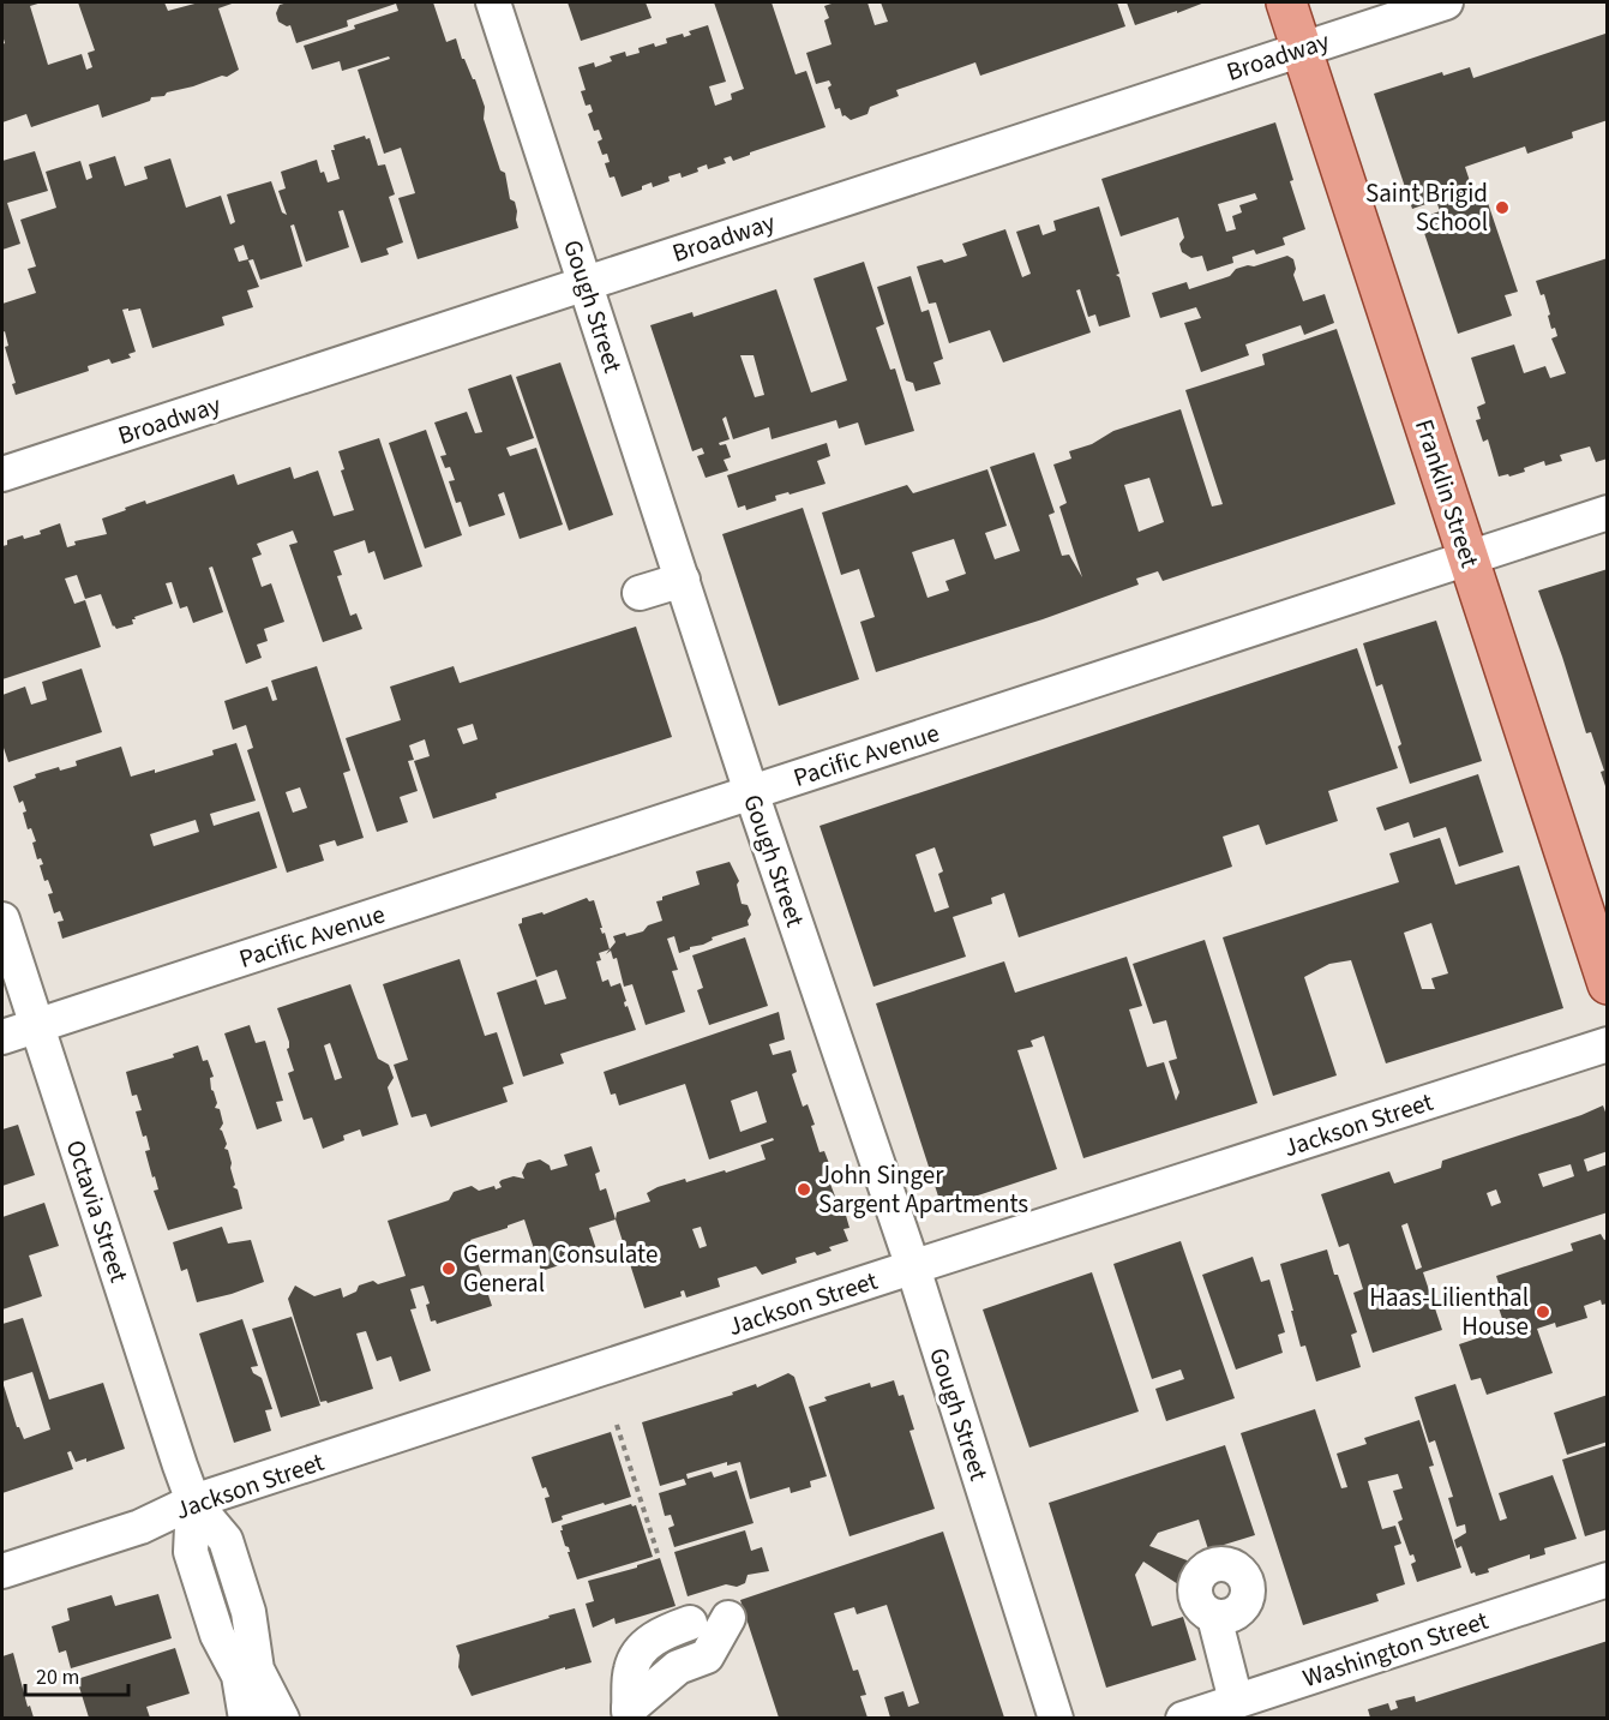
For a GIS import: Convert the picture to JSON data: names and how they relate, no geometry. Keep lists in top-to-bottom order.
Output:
{
  "streets": {
    "main road": ["Franklin Street"],
    "street": [
      "Broadway",
      "Gough Street",
      "Pacific Avenue",
      "Jackson Street",
      "Octavia Street",
      "Washington Street"
    ]
  },
  "crossings": [
    ["Broadway", "Gough Street"],
    ["Broadway", "Franklin Street"],
    ["Gough Street", "Pacific Avenue"],
    ["Gough Street", "Jackson Street"],
    ["Franklin Street", "Pacific Avenue"],
    ["Pacific Avenue", "Octavia Street"],
    ["Jackson Street", "Octavia Street"]
  ],
  "places": [
    "Saint Brigid School",
    "John Singer Sargent Apartments",
    "German Consulate General",
    "Haas-Lilienthal House"
  ],
  "scale_bar": "20 m"
}
